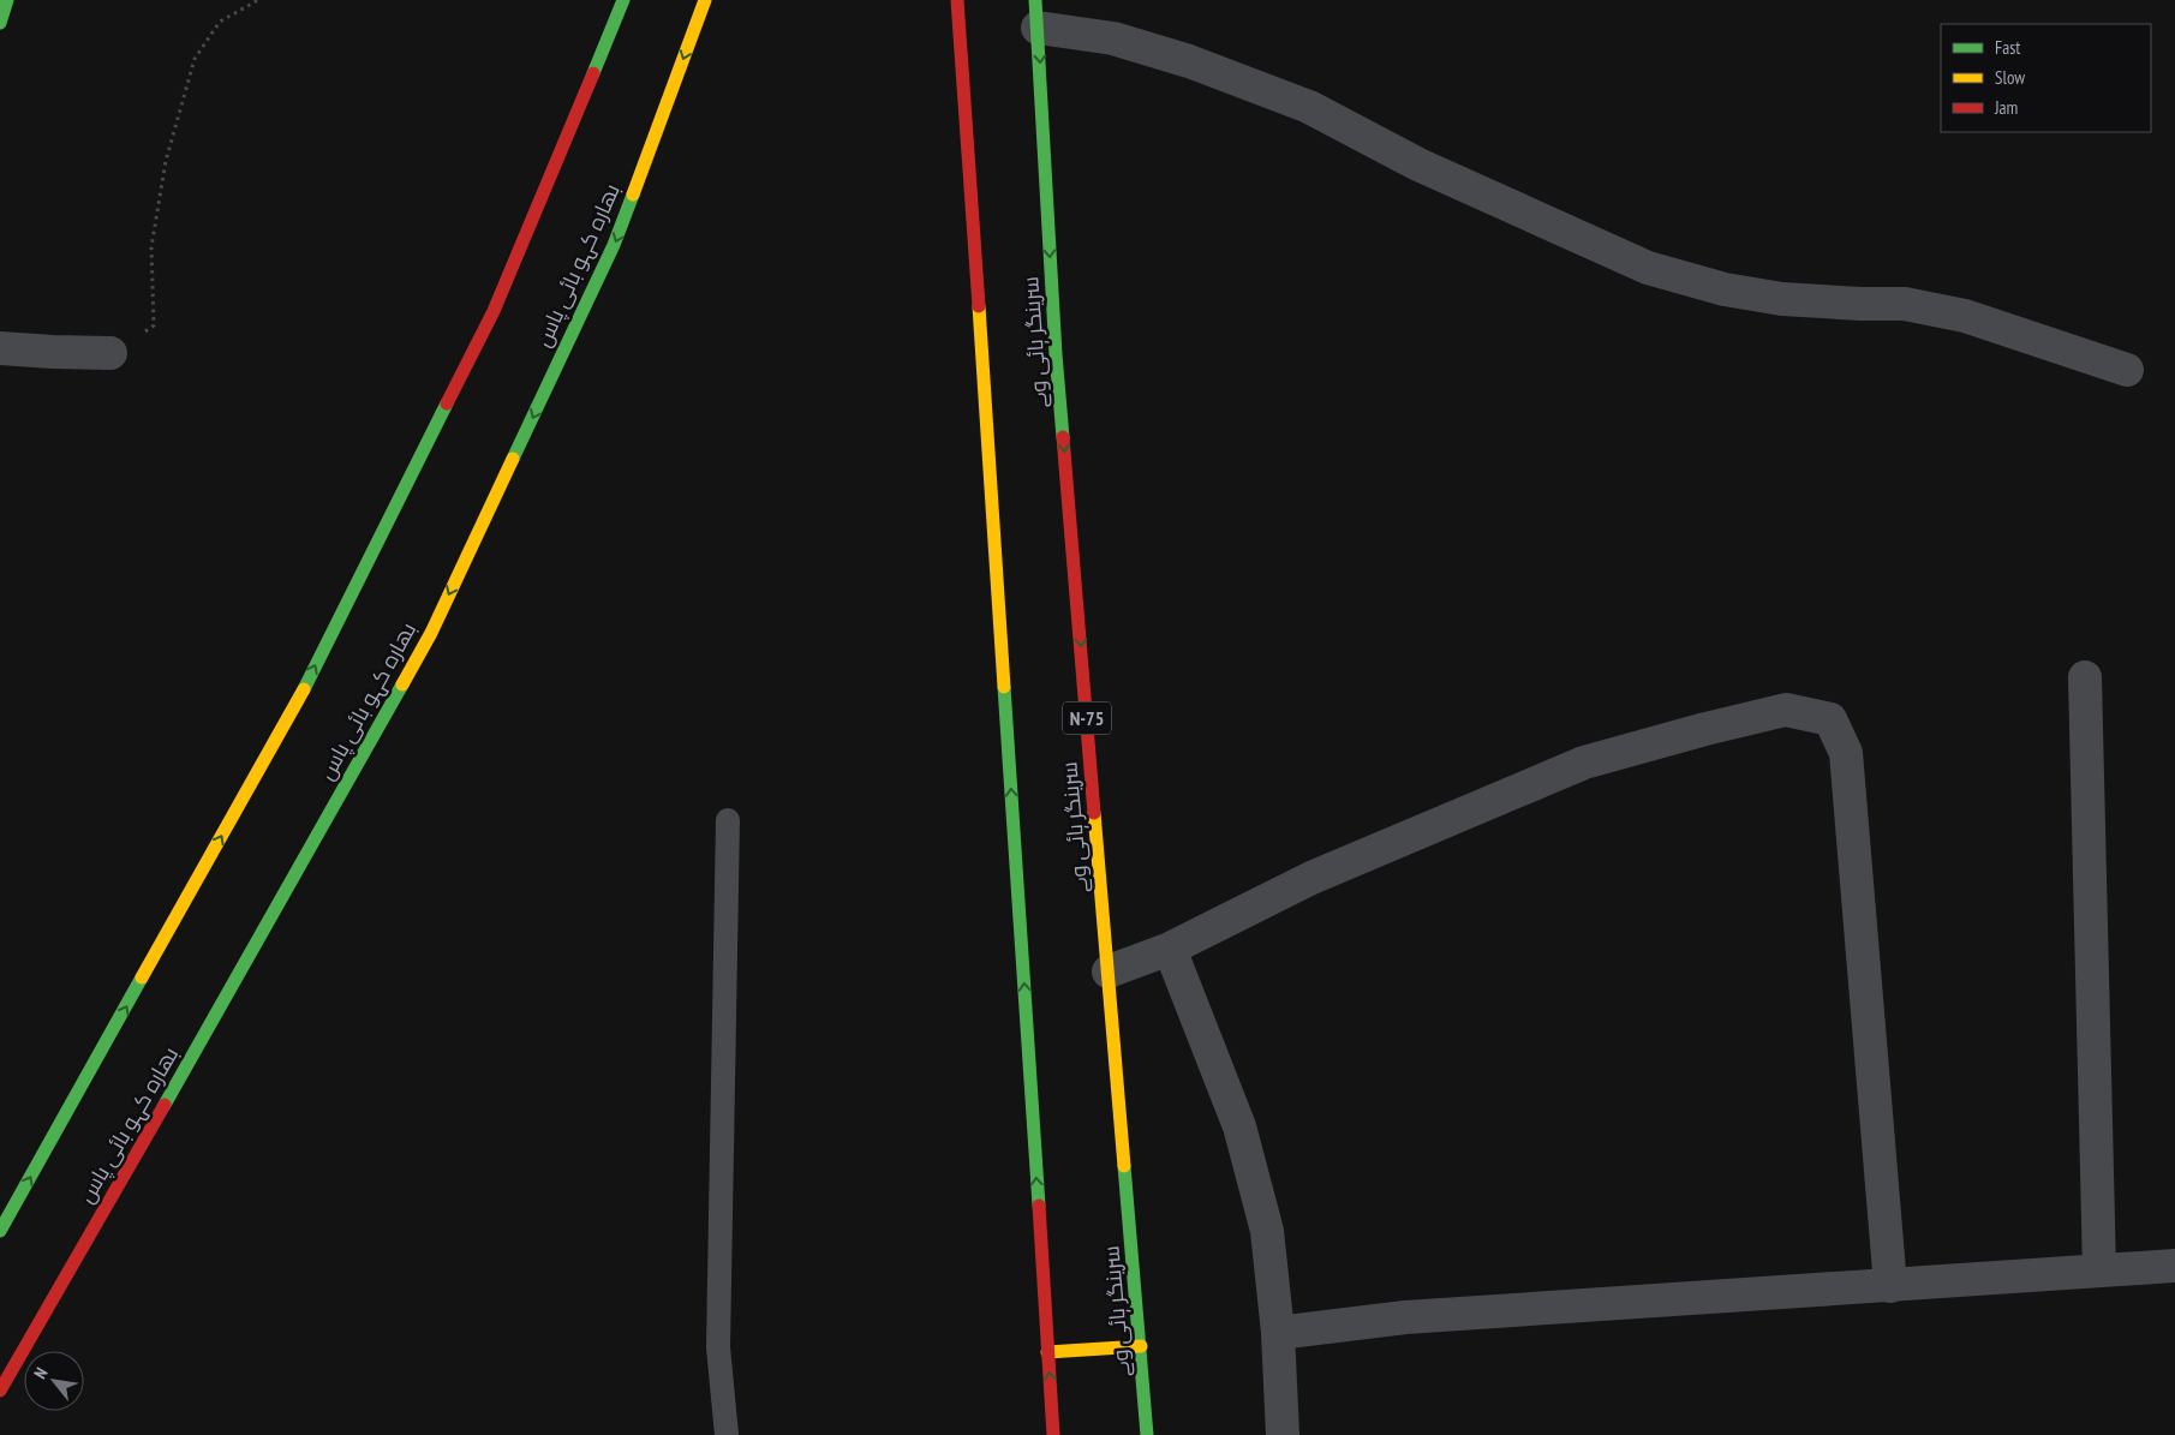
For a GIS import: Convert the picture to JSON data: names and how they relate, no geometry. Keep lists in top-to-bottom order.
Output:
{
  "streets": {
    "main road": ["بھارہ کہو بائی پاس", "سرینگر ہائی وے", "N-75"]
  },
  "legend": ["Fast", "Slow", "Jam"],
  "north": "top left"
}
